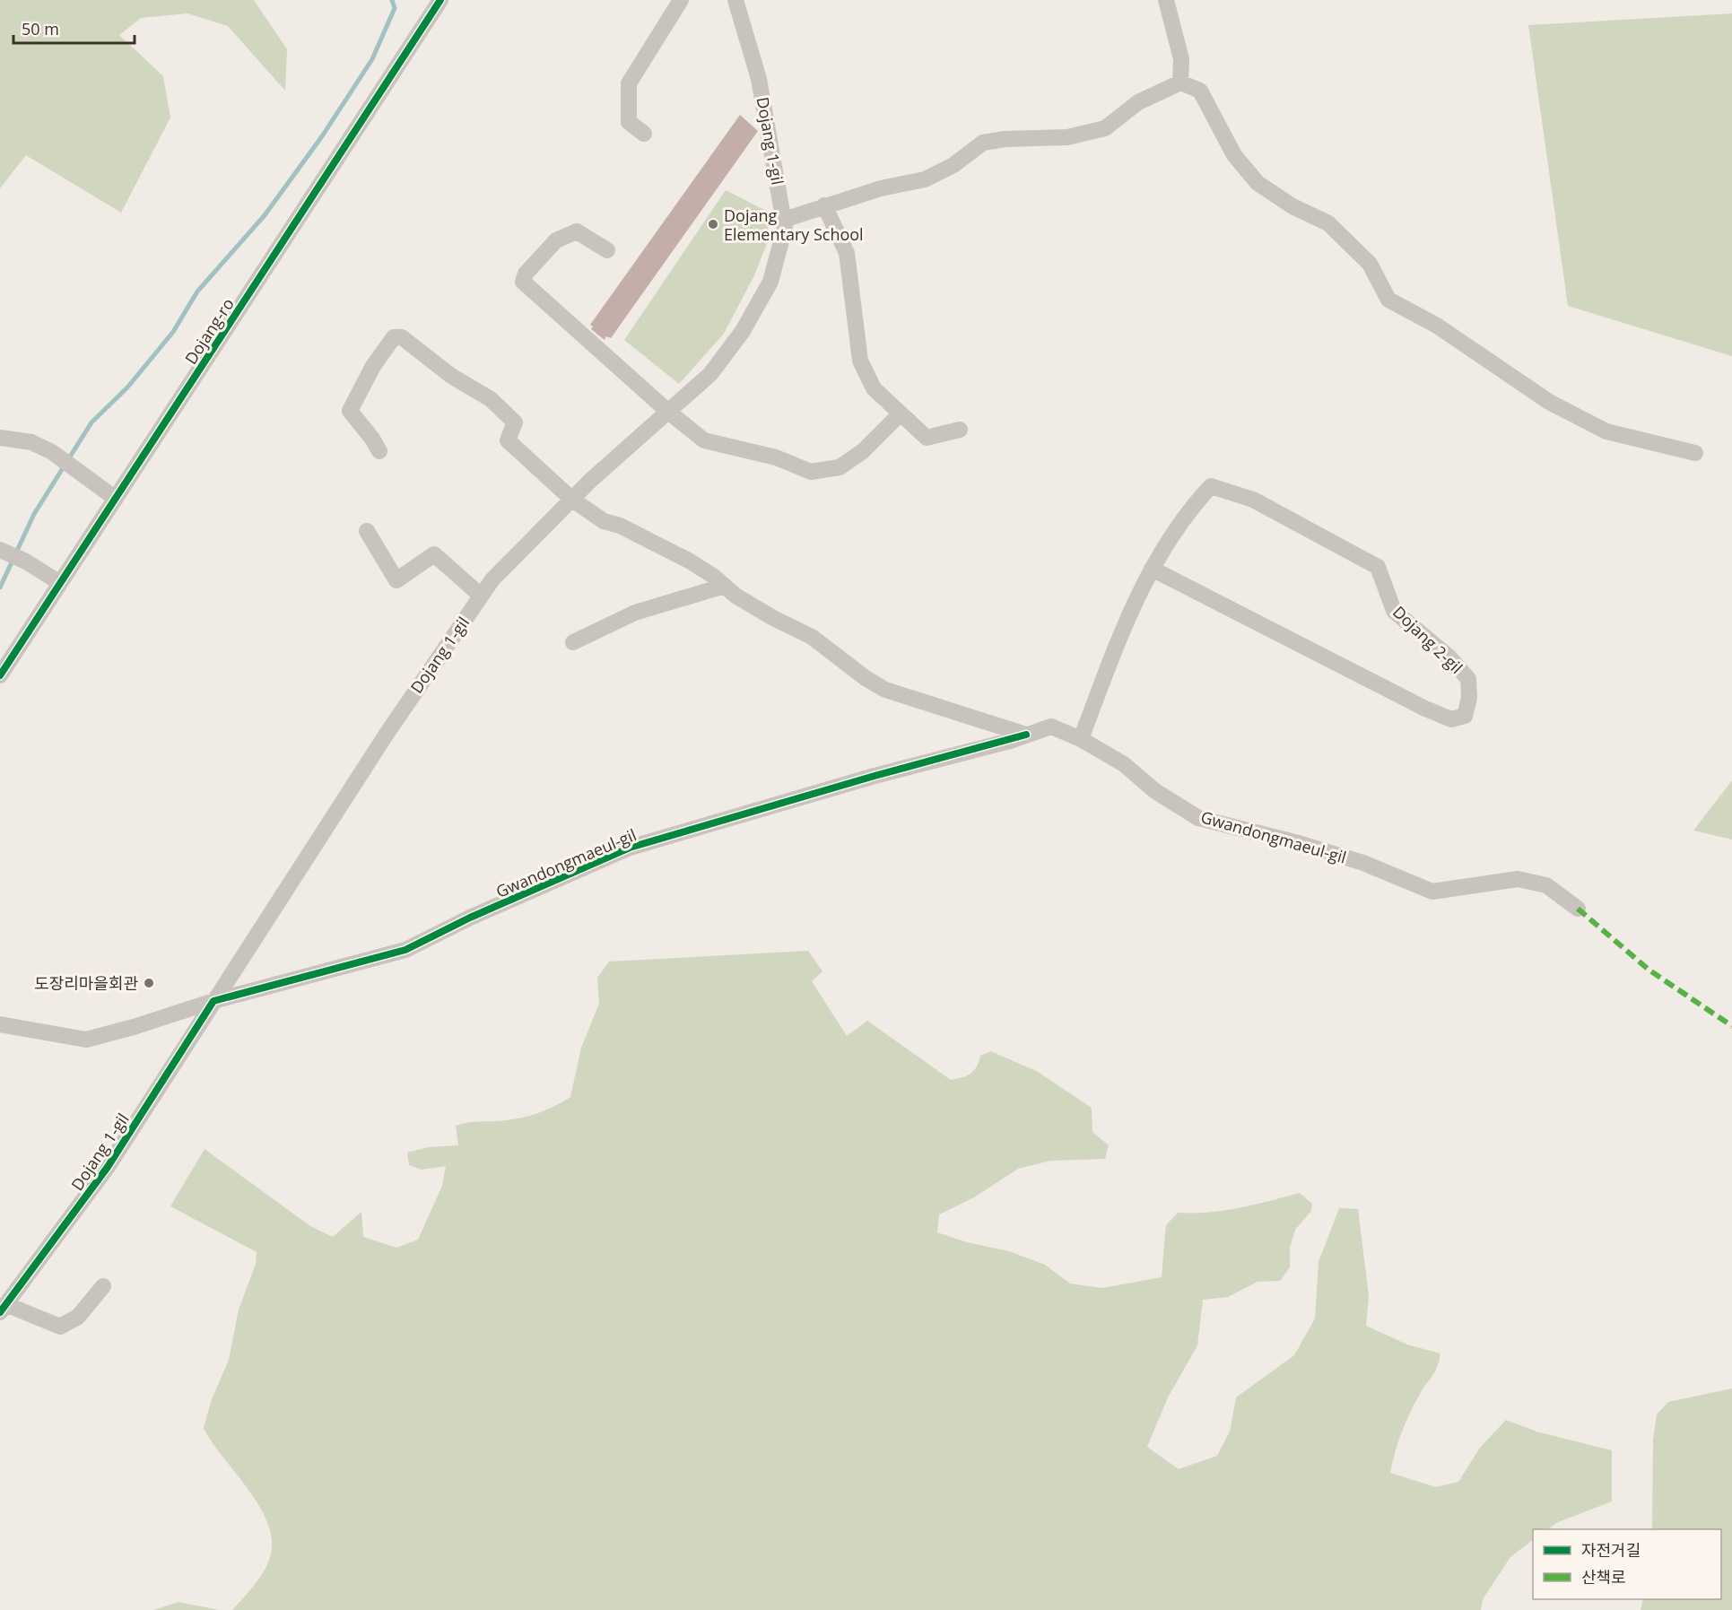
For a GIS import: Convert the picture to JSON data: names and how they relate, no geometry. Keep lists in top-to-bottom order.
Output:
{
  "streets": {
    "street": [
      "Dojang 1-gil",
      "Dojang-ro",
      "Dojang 2-gil",
      "Gwandongmaeul-gil"
    ]
  },
  "crossings": [
    ["Dojang 1-gil", "Gwandongmaeul-gil"],
    ["Dojang 2-gil", "Gwandongmaeul-gil"]
  ],
  "places": ["Dojang Elementary School", "도장리마을회관"],
  "legend": ["자전거길", "산책로"],
  "scale_bar": "50 m"
}
